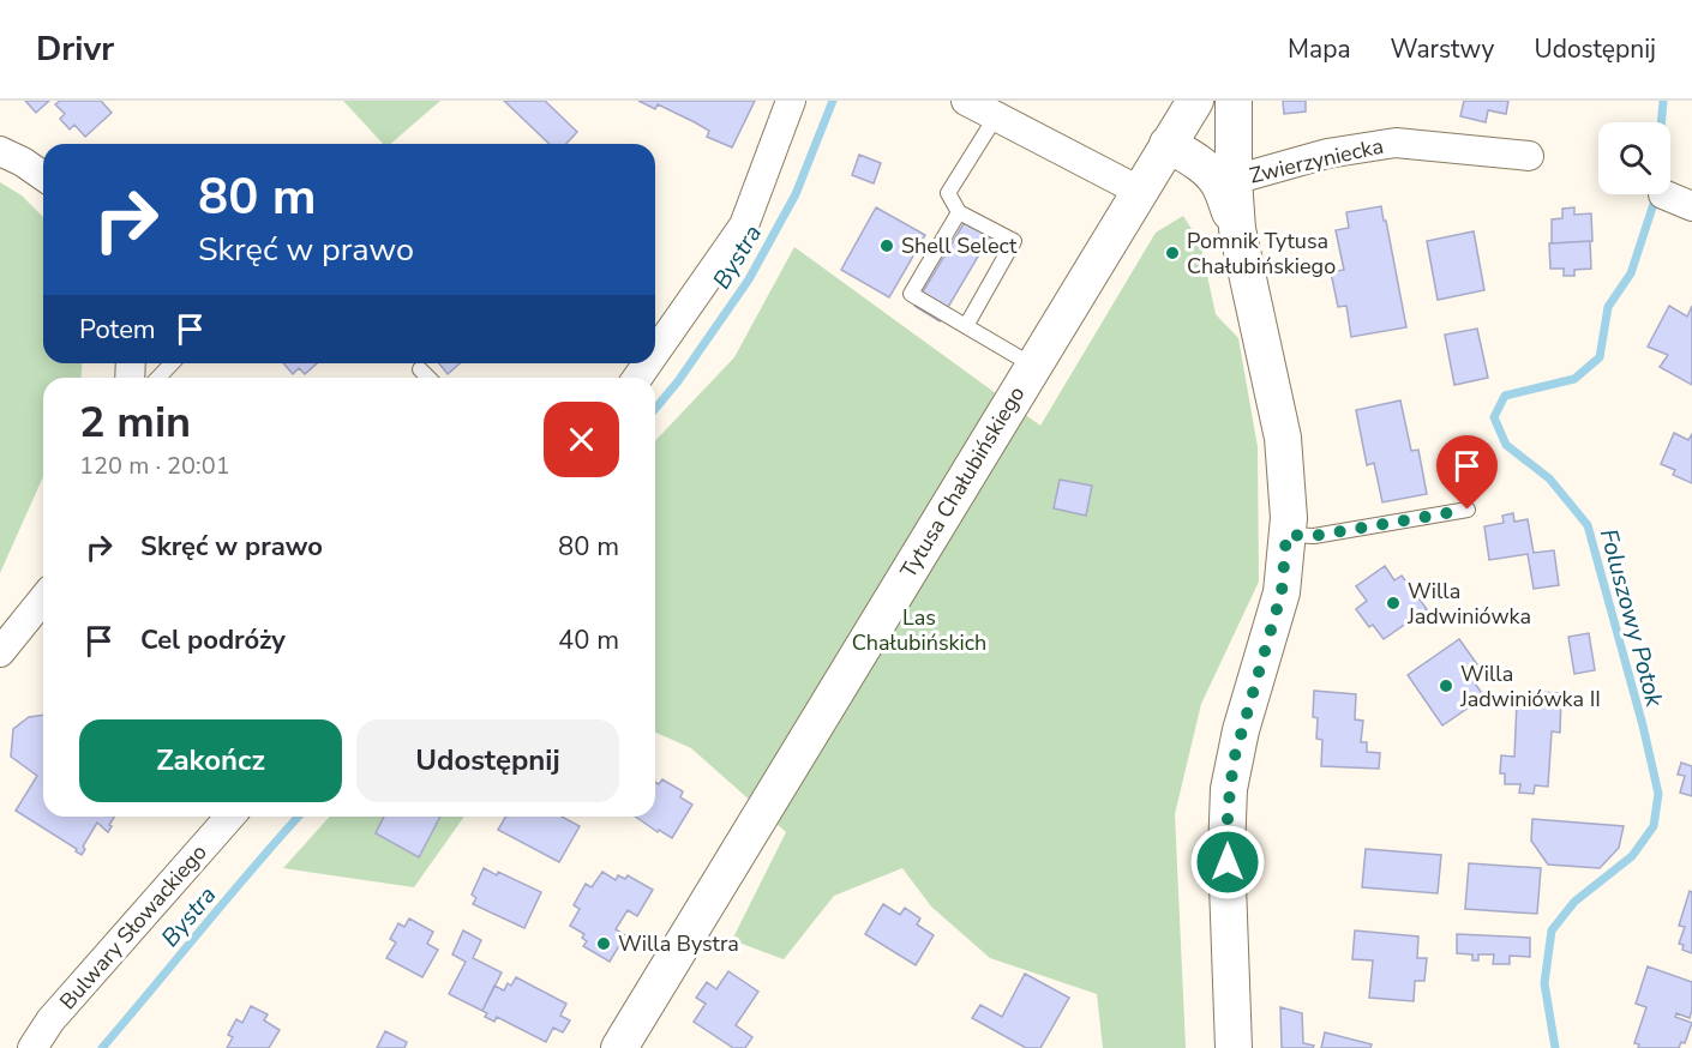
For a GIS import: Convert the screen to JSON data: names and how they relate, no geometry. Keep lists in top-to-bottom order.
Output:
{
  "streets": {
    "street": ["Zwierzyniecka", "Tytusa Chałubińskiego", "Bulwary Słowackiego"]
  },
  "water": ["Bystra", "Foluszowy Potok"],
  "parks": ["Las Chałubińskich"],
  "places": [
    "Shell Select",
    "Pomnik Tytusa Chałubińskiego",
    "Willa Jadwiniówka",
    "Willa Jadwiniówka II",
    "Willa Bystra"
  ],
  "page": {
    "header": "Drivr",
    "nav": ["Mapa", "Warstwy", "Udostępnij"],
    "turn": ["80 m", "Skręć w prawo"],
    "then": "Potem",
    "heading": ["2 min", "120 m · 20:01"],
    "list": [
      {
        "name": "Skręć w prawo",
        "value": "80 m"
      },
      {
        "name": "Cel podróży",
        "value": "40 m"
      }
    ],
    "buttons": ["Zakończ", "Udostępnij"]
  }
}
